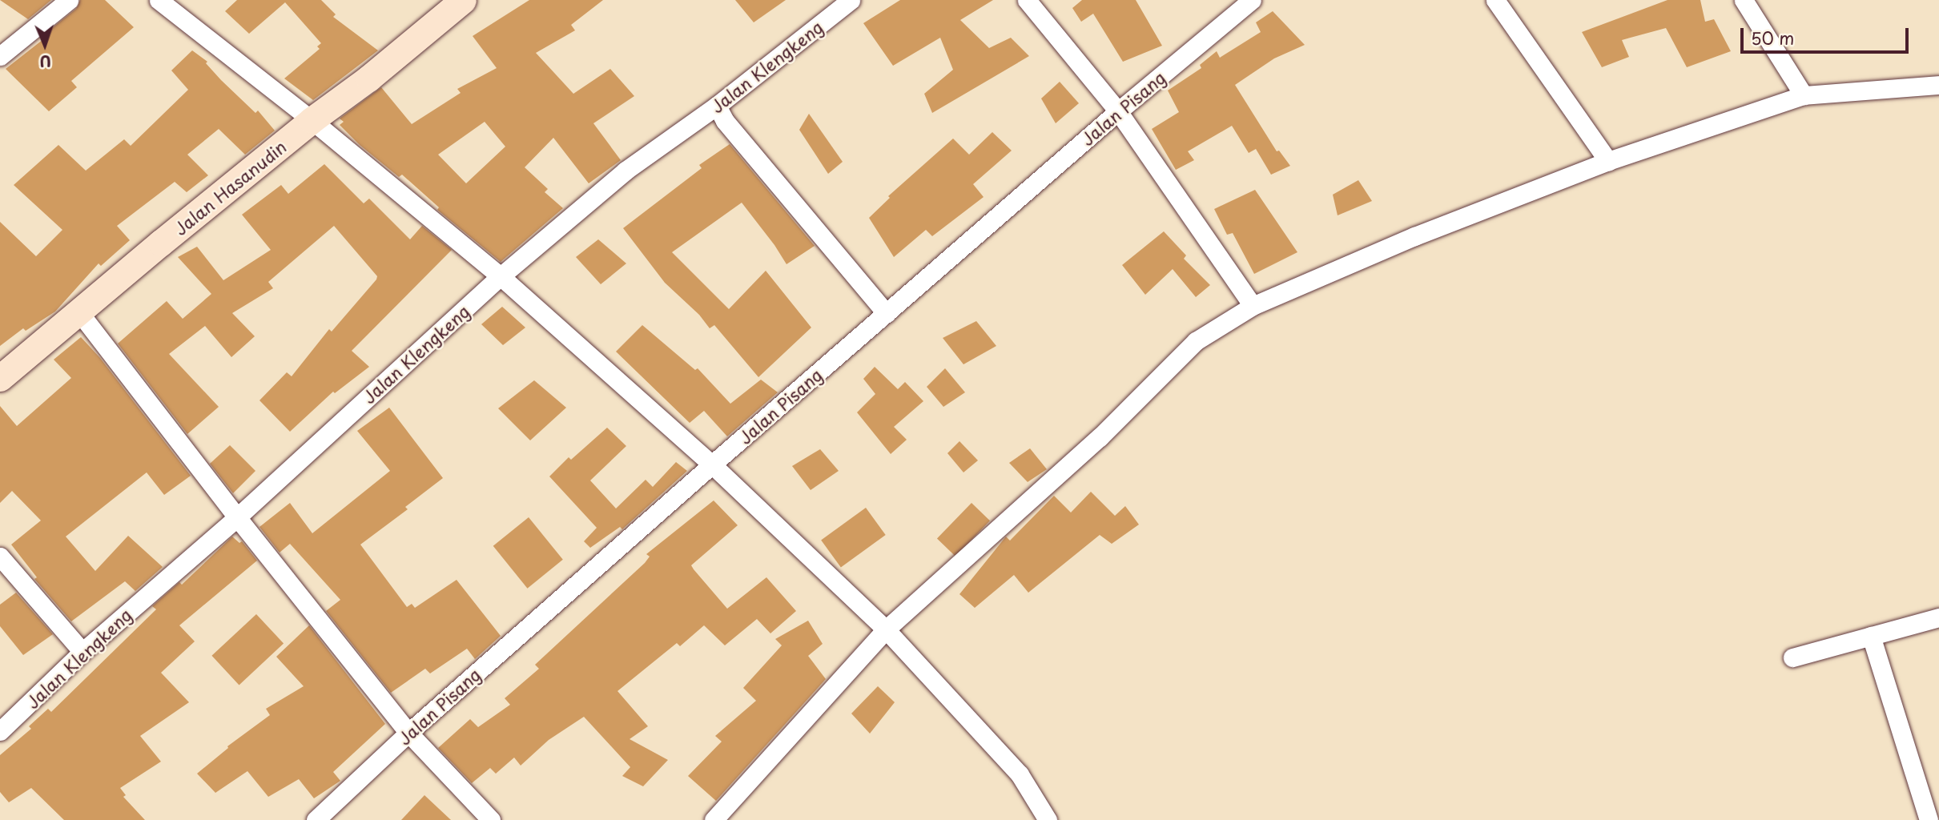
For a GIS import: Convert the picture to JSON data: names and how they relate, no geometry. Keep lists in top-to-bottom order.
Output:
{
  "streets": {
    "main road": ["Jalan Hasanudin"],
    "street": ["Jalan Klengkeng", "Jalan Pisang"]
  },
  "scale_bar": "50 m",
  "north": "bottom"
}
